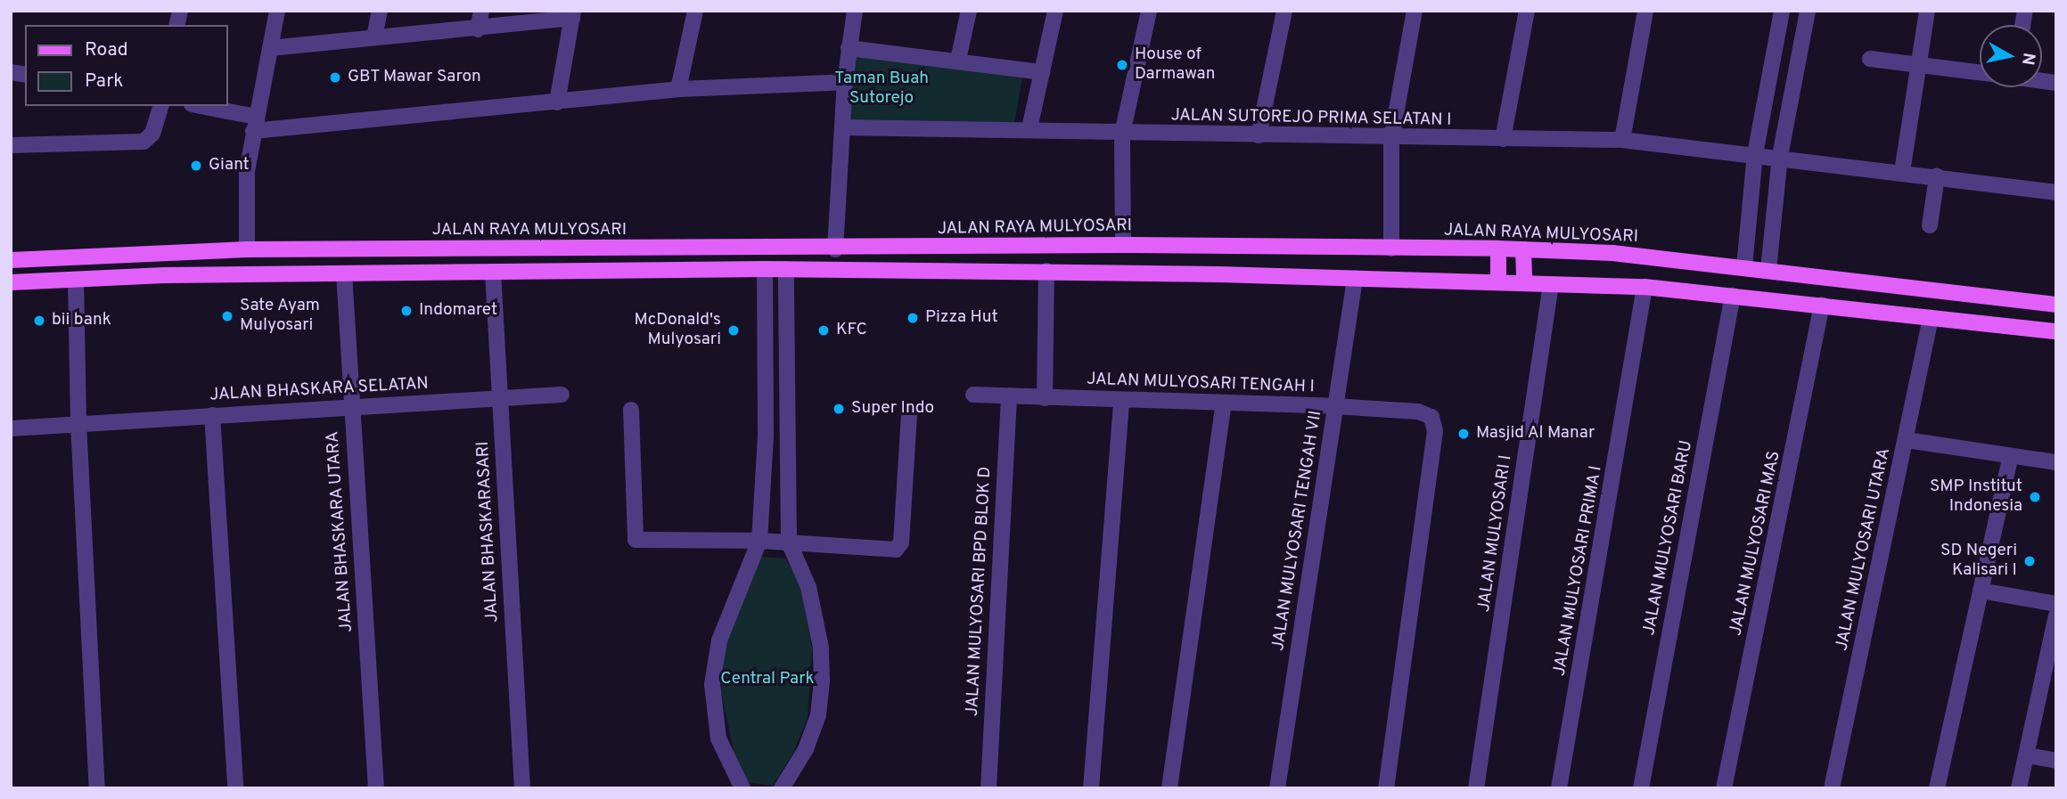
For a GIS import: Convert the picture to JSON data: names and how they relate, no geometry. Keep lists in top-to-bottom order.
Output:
{
  "streets": {
    "main road": ["JALAN RAYA MULYOSARI"],
    "street": [
      "JALAN SUTOREJO PRIMA SELATAN I",
      "JALAN MULYOSARI TENGAH I",
      "JALAN BHASKARA SELATAN",
      "JALAN MULYOSARI TENGAH VII",
      "JALAN BHASKARA UTARA",
      "JALAN BHASKARASARI",
      "JALAN MULYOSARI I",
      "JALAN MULYOSARI BARU",
      "JALAN MULYOSARI MAS",
      "JALAN MULYOSARI UTARA",
      "JALAN MULYOSARI PRIMA I",
      "JALAN MULYOSARI BPD BLOK D"
    ]
  },
  "crossings": [
    ["JALAN MULYOSARI TENGAH I", "JALAN MULYOSARI TENGAH VII"],
    ["JALAN MULYOSARI TENGAH I", "JALAN MULYOSARI BPD BLOK D"],
    ["JALAN BHASKARA SELATAN", "JALAN BHASKARA UTARA"],
    ["JALAN BHASKARA SELATAN", "JALAN BHASKARASARI"]
  ],
  "parks": ["Taman Buah Sutorejo", "Central Park"],
  "places": [
    "House of Darmawan",
    "GBT Mawar Saron",
    "Giant",
    "Indomaret",
    "Sate Ayam Mulyosari",
    "Pizza Hut",
    "bii bank",
    "McDonald's Mulyosari",
    "KFC",
    "Super Indo",
    "Masjid Al Manar",
    "SMP Institut Indonesia",
    "SD Negeri Kalisari I"
  ],
  "legend": ["Road", "Park"],
  "north": "right"
}
